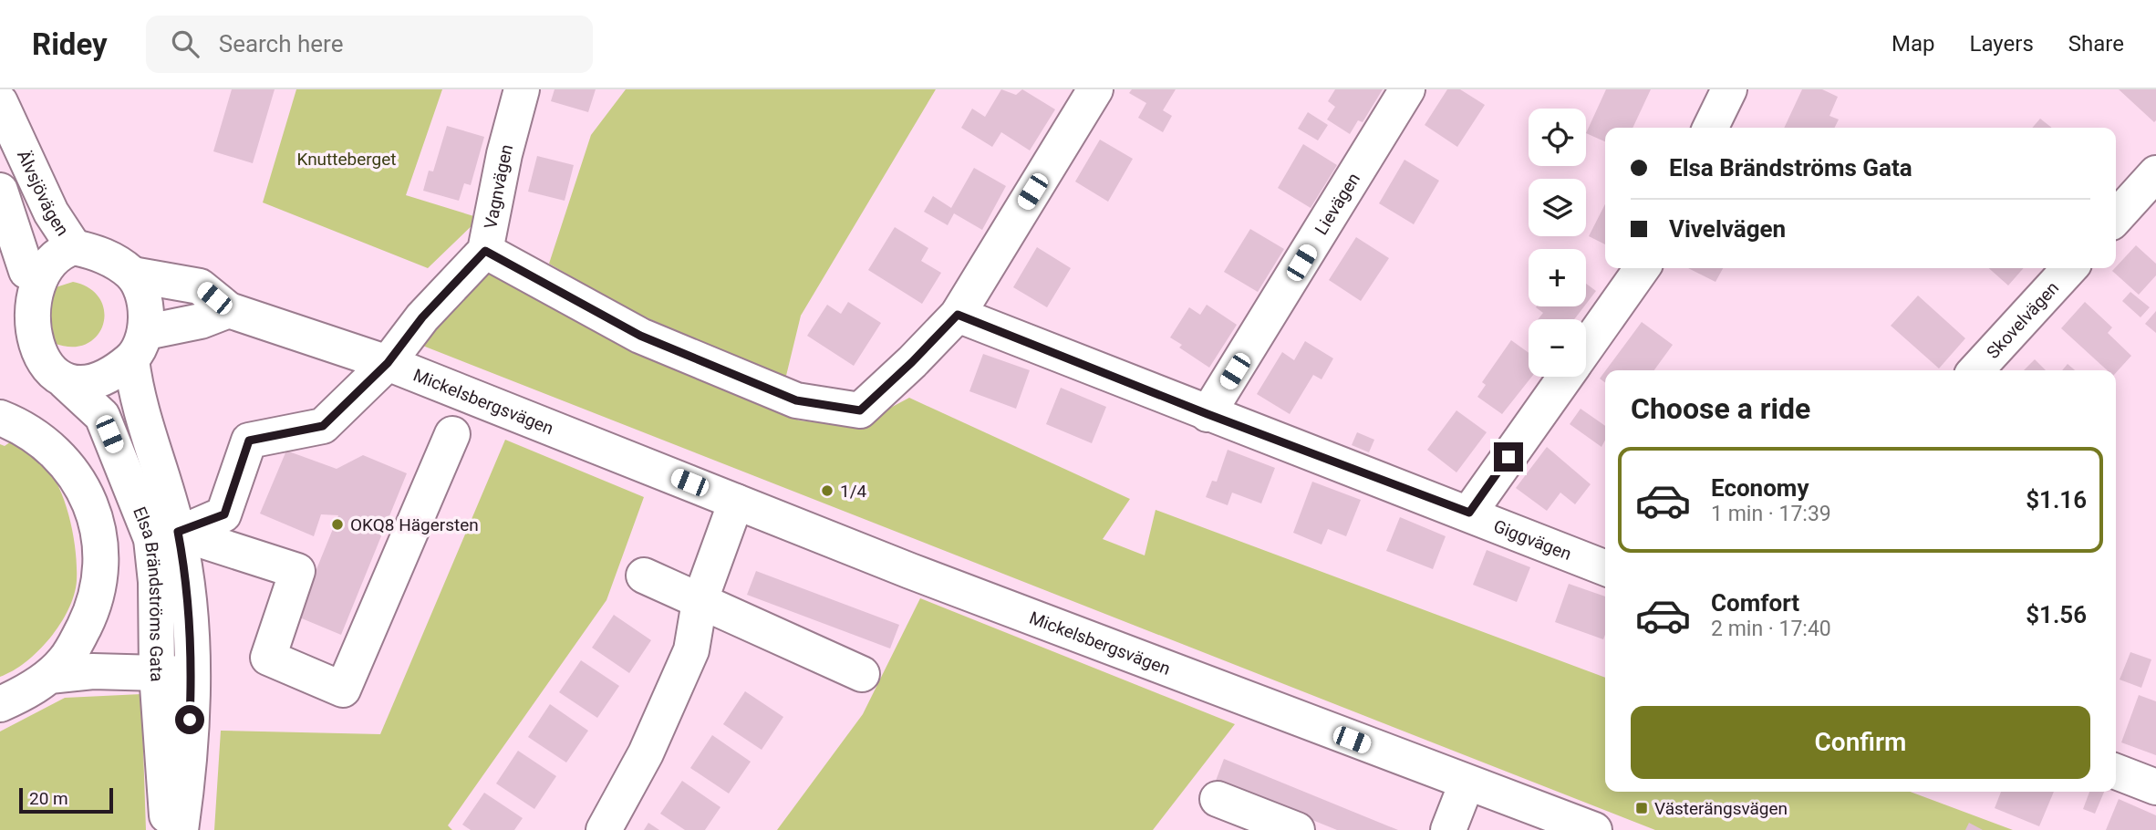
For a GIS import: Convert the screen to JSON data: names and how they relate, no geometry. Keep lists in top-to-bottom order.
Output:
{
  "streets": {
    "main road": [
      "Vagnvägen",
      "Älvsjövägen",
      "Lievägen",
      "Skovelvägen",
      "Mickelsbergsvägen",
      "Giggvägen",
      "Elsa Brändströms Gata"
    ]
  },
  "crossings": [
    ["Vagnvägen", "Mickelsbergsvägen"],
    ["Vagnvägen", "Elsa Brändströms Gata"],
    ["Älvsjövägen", "Mickelsbergsvägen"],
    ["Älvsjövägen", "Elsa Brändströms Gata"],
    ["Lievägen", "Giggvägen"],
    ["Mickelsbergsvägen", "Elsa Brändströms Gata"]
  ],
  "parks": ["Knutteberget"],
  "places": {
    "other": ["1/4", "OKQ8 Hägersten"],
    "transit": ["Västerängsvägen"]
  },
  "scale_bar": "20 m",
  "page": {
    "header": "Ridey",
    "search": "Search here",
    "nav": ["Map", "Layers", "Share"],
    "map_buttons": ["+", "−"],
    "banner": ["Elsa Brändströms Gata", "Vivelvägen"],
    "heading": "Choose a ride",
    "list": [
      {
        "name": "Economy",
        "note": "1 min · 17:39",
        "value": "$1.16"
      },
      {
        "name": "Comfort",
        "note": "2 min · 17:40",
        "value": "$1.56"
      }
    ],
    "buttons": "Confirm",
    "scale": "20 m"
  }
}
